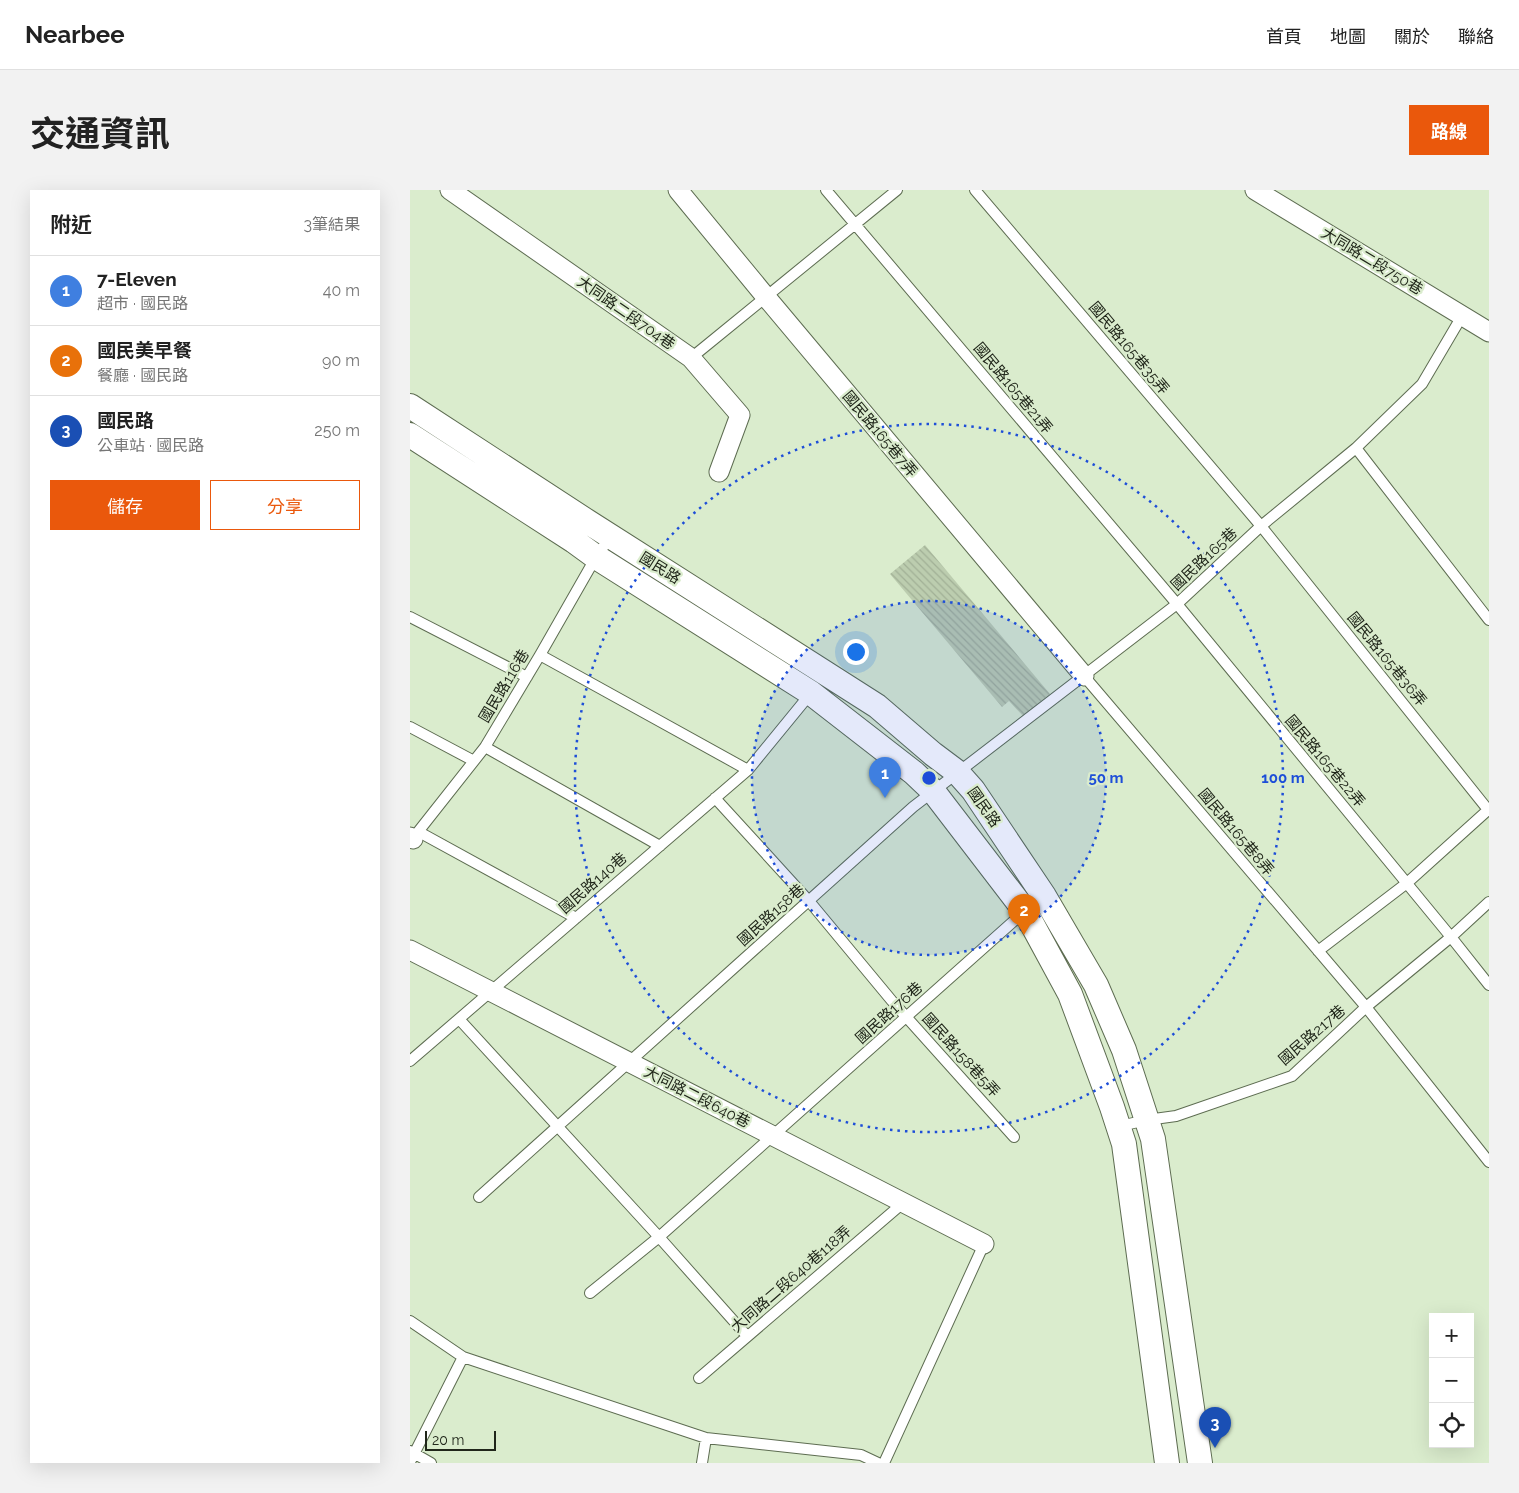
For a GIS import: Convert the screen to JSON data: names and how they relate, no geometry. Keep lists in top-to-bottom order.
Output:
{
  "streets": {
    "street": [
      "大同路二段750巷",
      "大同路二段704巷",
      "國民路165巷7弄",
      "國民路",
      "大同路二段640巷"
    ],
    "lane": [
      "國民路165巷35弄",
      "國民路165巷21弄",
      "國民路165巷",
      "國民路165巷36弄",
      "國民路116巷",
      "國民路165巷22弄",
      "國民路165巷8弄",
      "國民路140巷",
      "國民路158巷",
      "國民路176巷",
      "國民路217巷",
      "國民路158巷5弄",
      "大同路二段640巷118弄"
    ]
  },
  "crossings": [
    ["大同路二段750巷", "國民路165巷"],
    ["國民路165巷35弄", "國民路165巷"],
    ["國民路165巷35弄", "國民路165巷36弄"],
    ["國民路165巷21弄", "國民路165巷"],
    ["國民路165巷21弄", "國民路165巷22弄"],
    ["國民路165巷7弄", "國民路165巷"],
    ["國民路165巷7弄", "國民路165巷8弄"],
    ["國民路165巷", "國民路"],
    ["國民路165巷", "國民路165巷36弄"],
    ["國民路165巷", "國民路165巷22弄"],
    ["國民路165巷", "國民路165巷8弄"],
    ["國民路165巷", "國民路158巷"],
    ["國民路", "國民路116巷"],
    ["國民路", "國民路140巷"],
    ["國民路", "國民路158巷"],
    ["國民路", "國民路176巷"],
    ["國民路", "國民路217巷"],
    ["國民路165巷22弄", "國民路217巷"],
    ["國民路165巷8弄", "國民路217巷"],
    ["國民路140巷", "大同路二段640巷"],
    ["國民路158巷", "國民路158巷5弄"],
    ["國民路158巷", "大同路二段640巷"],
    ["國民路176巷", "國民路158巷5弄"],
    ["國民路176巷", "大同路二段640巷"],
    ["大同路二段640巷", "大同路二段640巷118弄"]
  ],
  "scale_bar": "20 m",
  "page": {
    "header": "Nearbee",
    "nav": [
      "首頁",
      "地圖",
      "關於",
      "聯絡"
    ],
    "title": "交通資訊",
    "buttons": [
      "路線",
      ["儲存", "分享"]
    ],
    "heading": ["附近", "3筆結果"],
    "list": [
      {
        "mark": "1",
        "name": "7-Eleven",
        "note": "超市 · 國民路",
        "value": "40 m"
      },
      {
        "mark": "2",
        "name": "國民美早餐",
        "note": "餐廳 · 國民路",
        "value": "90 m"
      },
      {
        "mark": "3",
        "name": "國民路",
        "note": "公車站 · 國民路",
        "value": "250 m"
      }
    ],
    "pins": ["1", "2", "3"],
    "map_buttons": ["+", "−"],
    "scale": "20 m"
  },
  "rings": ["50 m", "100 m"]
}
